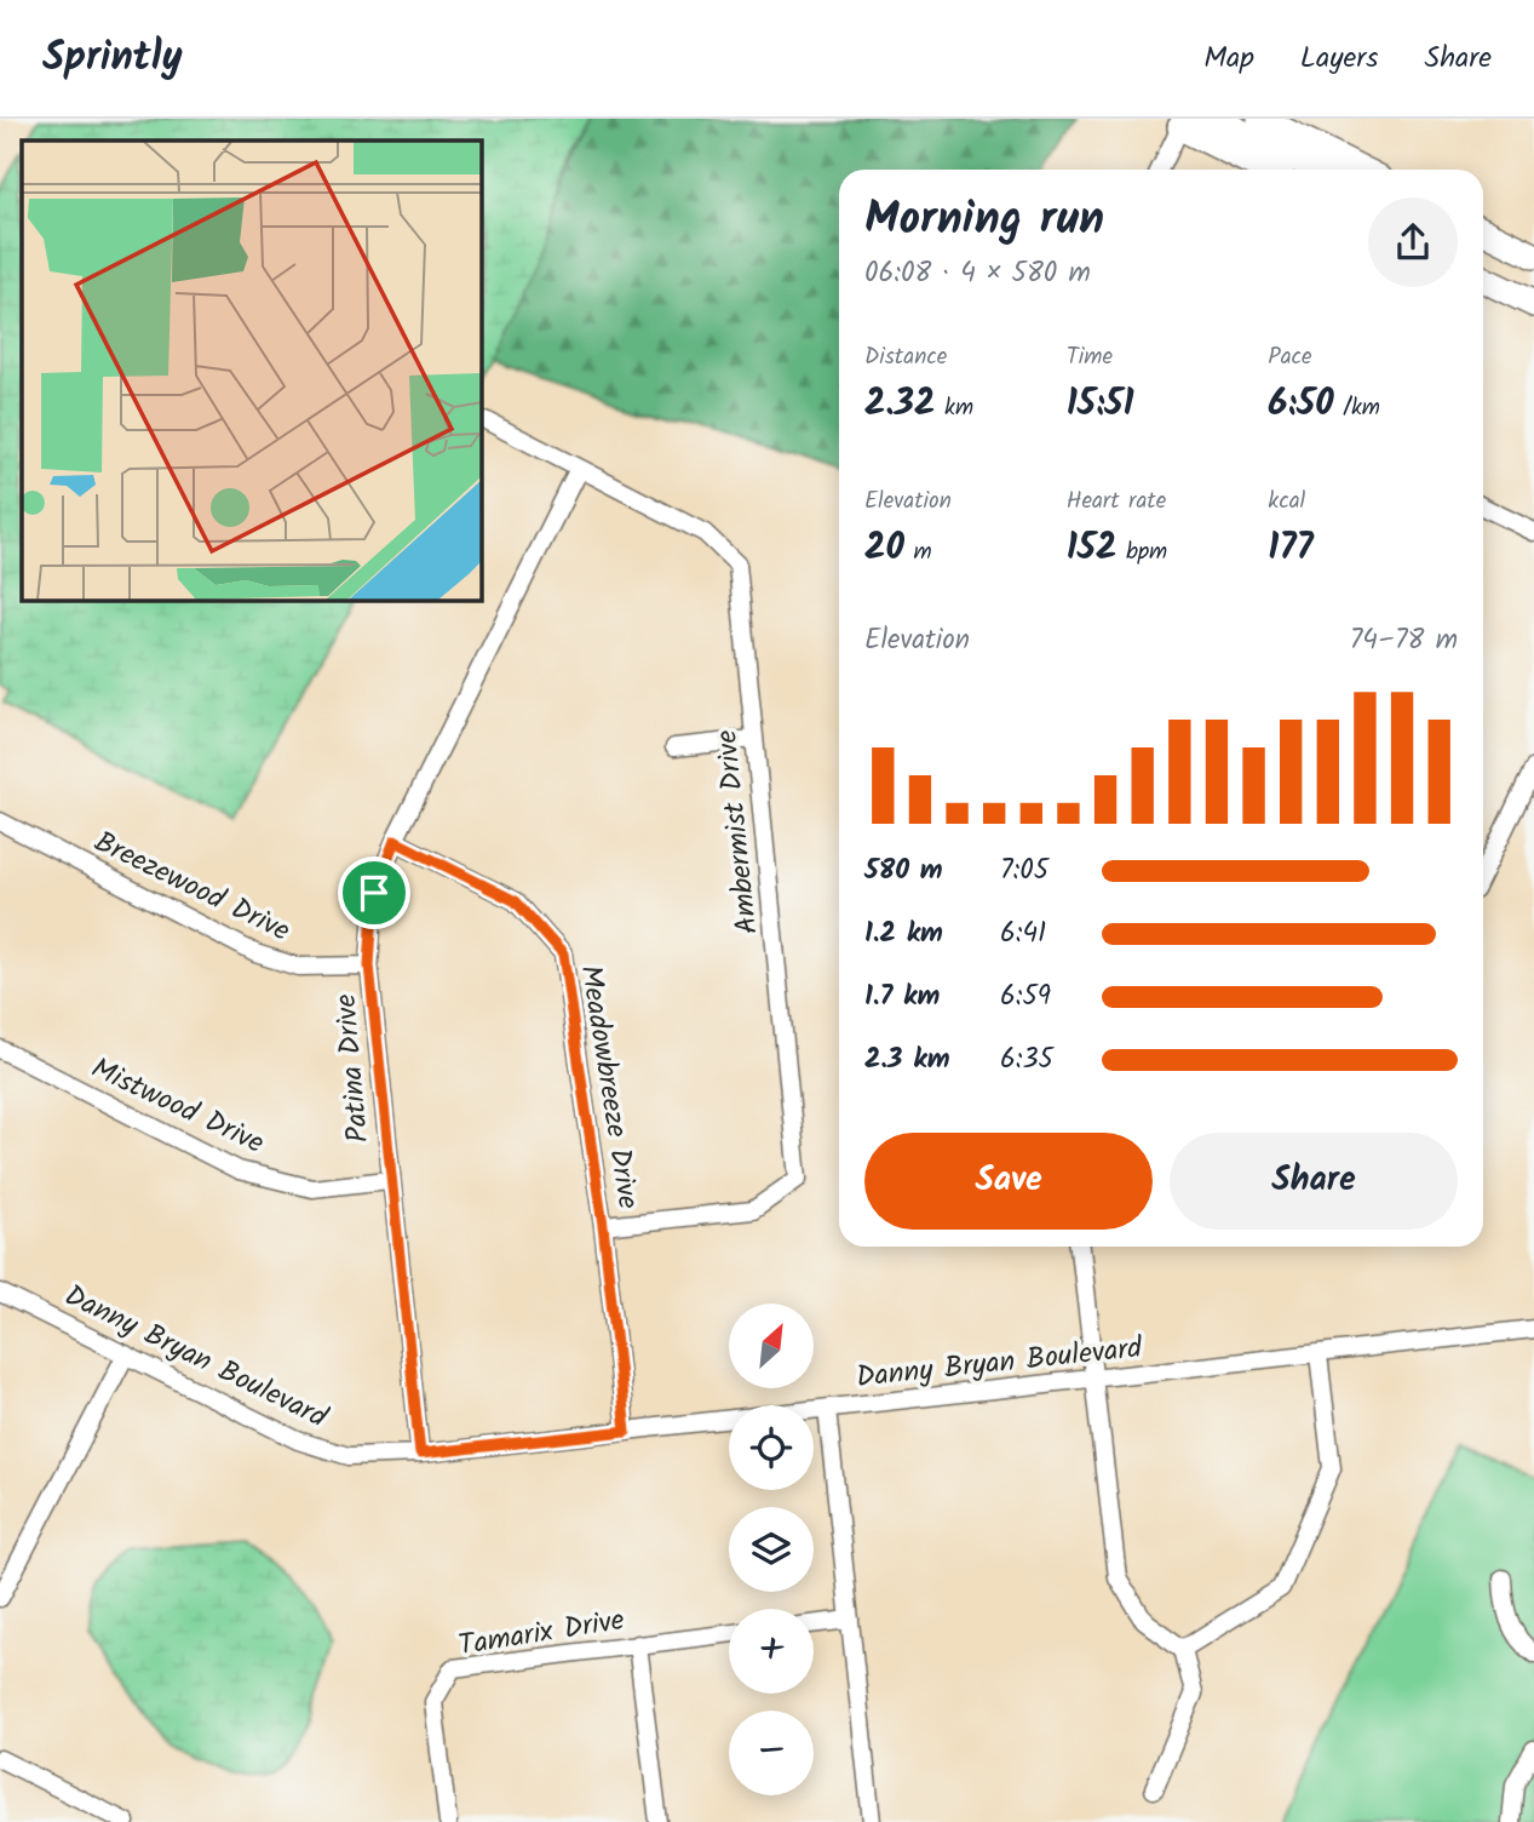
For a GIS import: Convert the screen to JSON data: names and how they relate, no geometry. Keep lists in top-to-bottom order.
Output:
{
  "streets": {
    "street": [
      "Ambermist Drive",
      "Breezewood Drive",
      "Patina Drive",
      "Meadowbreeze Drive",
      "Mistwood Drive",
      "Danny Bryan Boulevard",
      "Tamarix Drive"
    ]
  },
  "crossings": [
    ["Ambermist Drive", "Patina Drive"],
    ["Ambermist Drive", "Meadowbreeze Drive"],
    ["Breezewood Drive", "Patina Drive"],
    ["Patina Drive", "Meadowbreeze Drive"],
    ["Patina Drive", "Mistwood Drive"],
    ["Patina Drive", "Danny Bryan Boulevard"],
    ["Meadowbreeze Drive", "Danny Bryan Boulevard"]
  ],
  "north": "top right",
  "page": {
    "header": "Sprintly",
    "nav": ["Map", "Layers", "Share"],
    "heading": ["Morning run", "06:08 · 4 × 580 m"],
    "stats": [
      ["Distance", "2.32 km"],
      ["Time", "15:51"],
      ["Pace", "6:50 /km"],
      ["Elevation", "20 m"],
      ["Heart rate", "152 bpm"],
      ["kcal", "177"]
    ],
    "chart": ["Elevation", "74–78 m"],
    "list": [
      {
        "name": "580 m",
        "note": "7:05"
      },
      {
        "name": "1.2 km",
        "note": "6:41"
      },
      {
        "name": "1.7 km",
        "note": "6:59"
      },
      {
        "name": "2.3 km",
        "note": "6:35"
      }
    ],
    "buttons": ["Save", "Share"],
    "map_buttons": ["+", "−"]
  }
}
